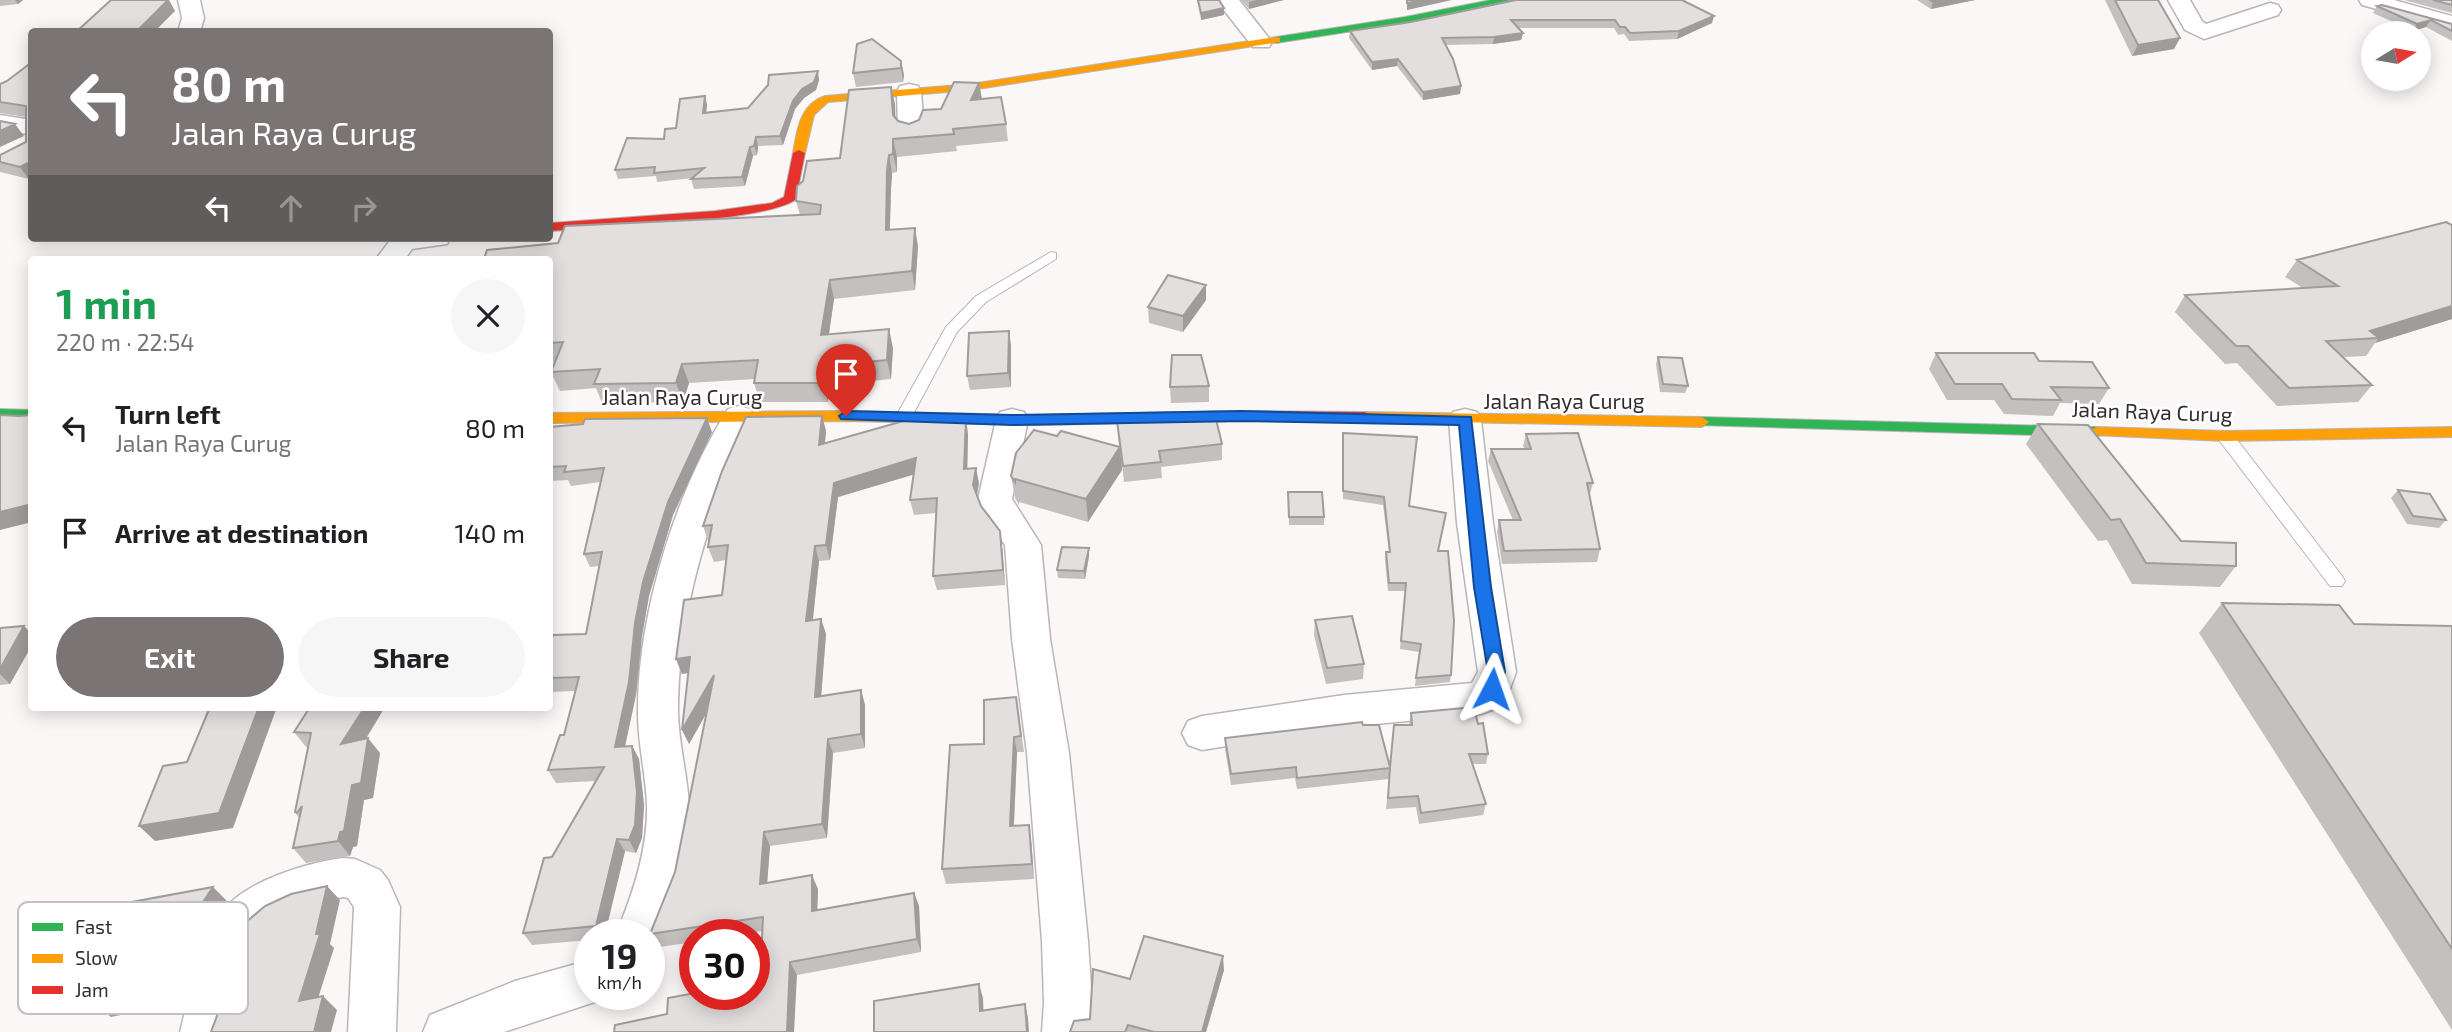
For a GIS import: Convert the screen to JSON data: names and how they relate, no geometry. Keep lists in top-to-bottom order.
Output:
{
  "streets": {
    "street": ["Jalan Raya Curug"]
  },
  "legend": ["Fast", "Slow", "Jam"],
  "north": "right",
  "page": {
    "turn": ["80 m", "Jalan Raya Curug"],
    "heading": ["1 min", "220 m · 22:54"],
    "list": [
      {
        "name": "Turn left",
        "note": "Jalan Raya Curug",
        "value": "80 m"
      },
      {
        "name": "Arrive at destination",
        "value": "140 m"
      }
    ],
    "buttons": ["Exit", "Share"],
    "speed": "19 km/h",
    "limit": "30"
  }
}
